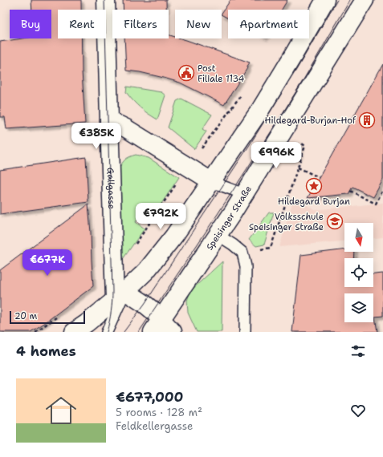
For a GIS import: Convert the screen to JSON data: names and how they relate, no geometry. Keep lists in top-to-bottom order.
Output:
{
  "streets": {
    "main road": ["Gallgasse", "Speisinger Straße"]
  },
  "crossings": [
    ["Gallgasse", "Speisinger Straße"]
  ],
  "places": {
    "public building": ["Post Filiale 1134"],
    "building": ["Hildegard-Burjan-Hof"],
    "place": ["Hildegard Burjan"],
    "school or university": ["Volksschule Speisinger Straße"]
  },
  "scale_bar": "20 m",
  "north": "bottom",
  "page": {
    "chip": [
      "Buy",
      "Rent",
      "Filters",
      "New",
      "Apartment"
    ],
    "price": [
      "€385K",
      "€996K",
      "€792K",
      "€677K"
    ],
    "scale": "20 m",
    "heading": "4 homes",
    "list": [
      {
        "name": "€677,000",
        "note": "5 rooms · 128 m² · Feldkellergasse"
      }
    ]
  }
}
